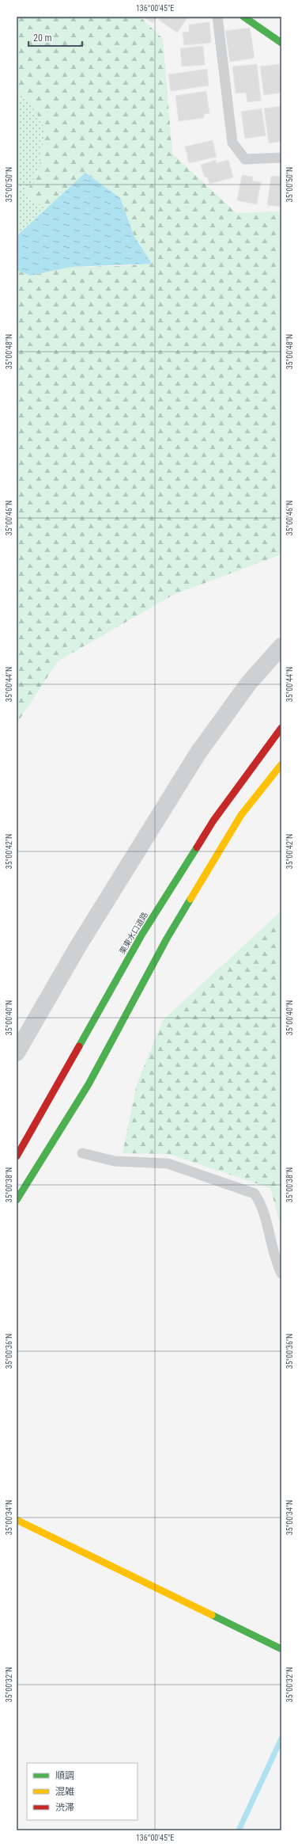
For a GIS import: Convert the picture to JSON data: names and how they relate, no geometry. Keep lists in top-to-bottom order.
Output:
{
  "streets": {
    "main road": ["栗東水口道路"]
  },
  "legend": ["順調", "混雑", "渋滞"],
  "scale_bar": "20 m",
  "coordinates": [
    "136°00'45\"E",
    "35°00'50\"N",
    "35°00'48\"N",
    "35°00'46\"N",
    "35°00'44\"N",
    "35°00'42\"N",
    "35°00'40\"N",
    "35°00'38\"N",
    "35°00'36\"N",
    "35°00'34\"N",
    "35°00'32\"N"
  ]
}
